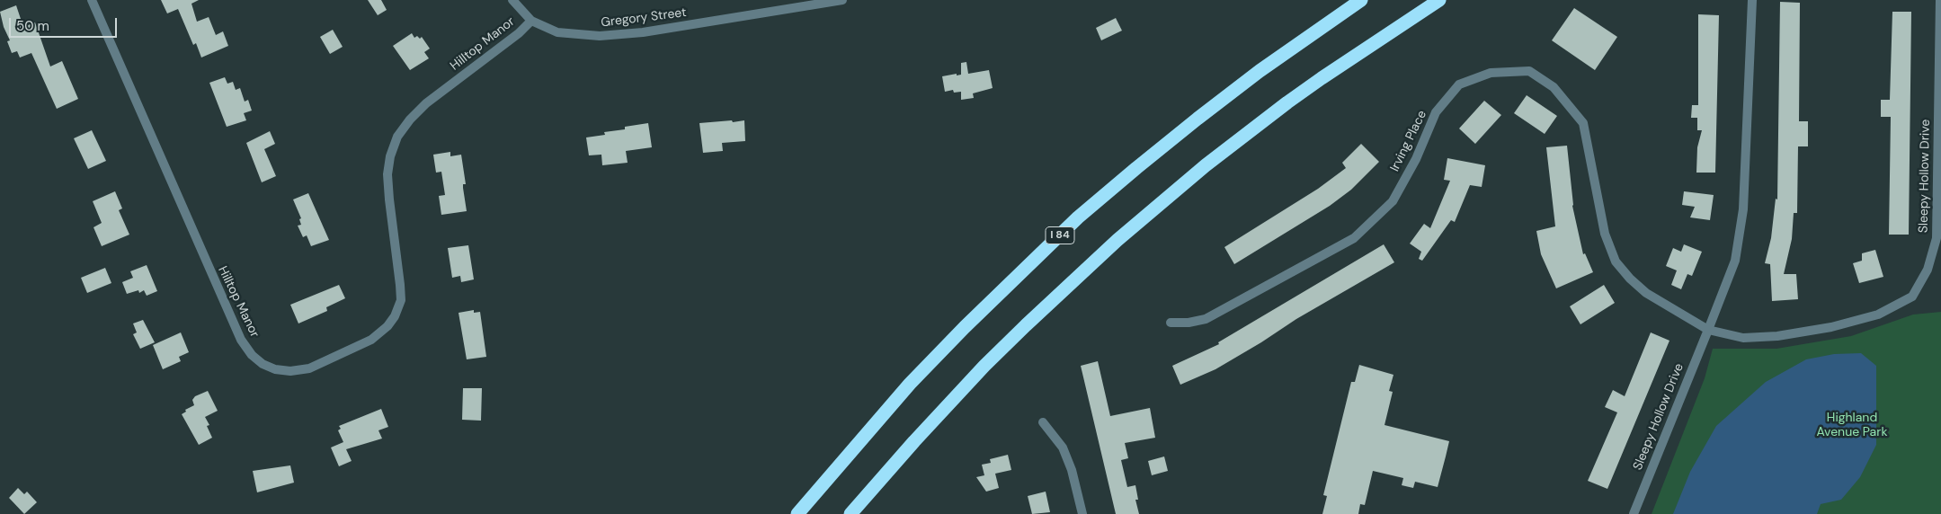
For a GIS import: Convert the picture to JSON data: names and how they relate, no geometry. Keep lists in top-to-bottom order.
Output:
{
  "streets": {
    "highway": ["I 84"],
    "street": [
      "Gregory Street",
      "Hilltop Manor",
      "Irving Place",
      "Sleepy Hollow Drive"
    ]
  },
  "crossings": [
    ["Gregory Street", "Hilltop Manor"],
    ["Irving Place", "Sleepy Hollow Drive"]
  ],
  "parks": ["Highland Avenue Park"],
  "scale_bar": "50 m"
}
